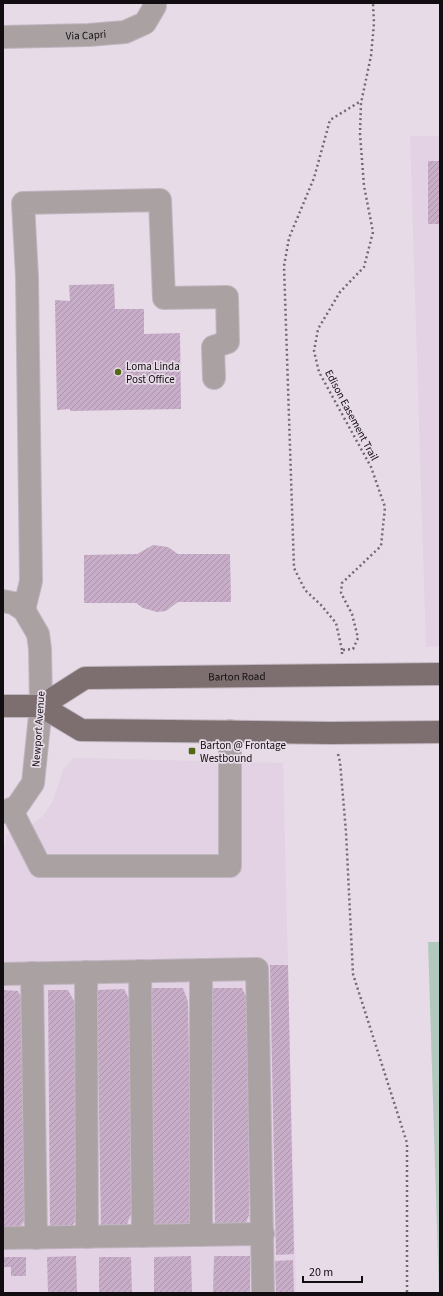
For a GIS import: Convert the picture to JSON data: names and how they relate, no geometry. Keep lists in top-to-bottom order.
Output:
{
  "streets": {
    "main road": ["Barton Road"],
    "street": ["Via Capri", "Newport Avenue"],
    "path": ["Edison Easement Trail"]
  },
  "crossings": [
    ["Barton Road", "Newport Avenue"]
  ],
  "places": {
    "other": ["Loma Linda Post Office"],
    "transit": ["Barton @ Frontage Westbound"]
  },
  "scale_bar": "20 m"
}
